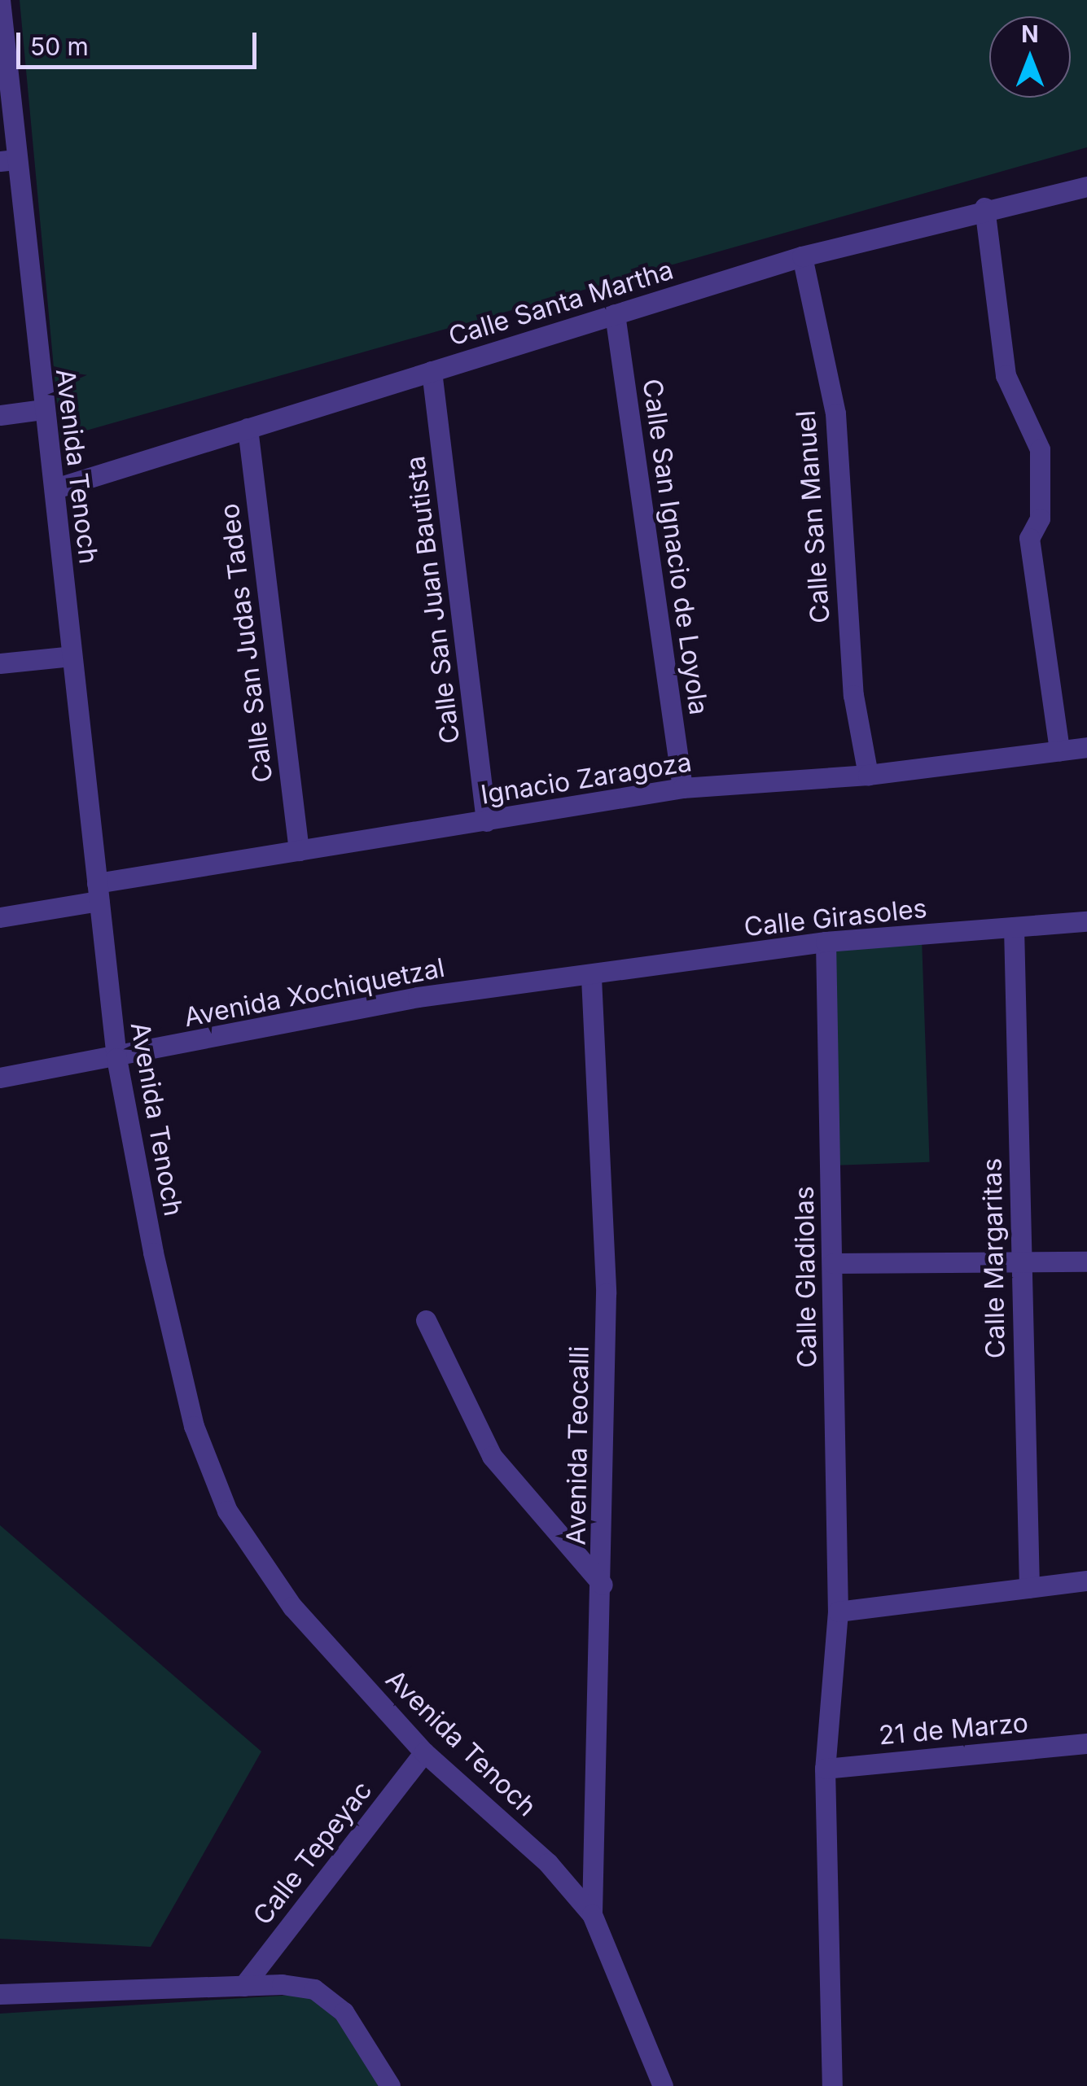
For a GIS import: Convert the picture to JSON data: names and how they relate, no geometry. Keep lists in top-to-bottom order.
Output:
{
  "streets": {
    "street": [
      "Calle Santa Martha",
      "Avenida Tenoch",
      "Calle San Manuel",
      "Calle San Ignacio de Loyola",
      "Calle San Juan Bautista",
      "Calle San Judas Tadeo",
      "Ignacio Zaragoza",
      "Calle Girasoles",
      "Avenida Xochiquetzal",
      "Calle Margaritas",
      "Calle Gladiolas",
      "Avenida Teocalli",
      "21 de Marzo",
      "Calle Tepeyac"
    ]
  },
  "crossings": [
    ["Calle Santa Martha", "Avenida Tenoch"],
    ["Calle Santa Martha", "Calle San Manuel"],
    ["Calle Santa Martha", "Calle San Ignacio de Loyola"],
    ["Calle Santa Martha", "Calle San Juan Bautista"],
    ["Calle Santa Martha", "Calle San Judas Tadeo"],
    ["Avenida Tenoch", "Ignacio Zaragoza"],
    ["Avenida Tenoch", "Avenida Xochiquetzal"],
    ["Avenida Tenoch", "Avenida Teocalli"],
    ["Avenida Tenoch", "Calle Tepeyac"],
    ["Calle San Manuel", "Ignacio Zaragoza"],
    ["Calle San Ignacio de Loyola", "Ignacio Zaragoza"],
    ["Calle San Juan Bautista", "Ignacio Zaragoza"],
    ["Calle San Judas Tadeo", "Ignacio Zaragoza"],
    ["Calle Girasoles", "Avenida Xochiquetzal"],
    ["Calle Girasoles", "Calle Margaritas"],
    ["Calle Girasoles", "Calle Gladiolas"],
    ["Calle Girasoles", "Avenida Teocalli"],
    ["Avenida Xochiquetzal", "Avenida Teocalli"],
    ["Calle Gladiolas", "21 de Marzo"]
  ],
  "scale_bar": "50 m",
  "north": "top"
}
